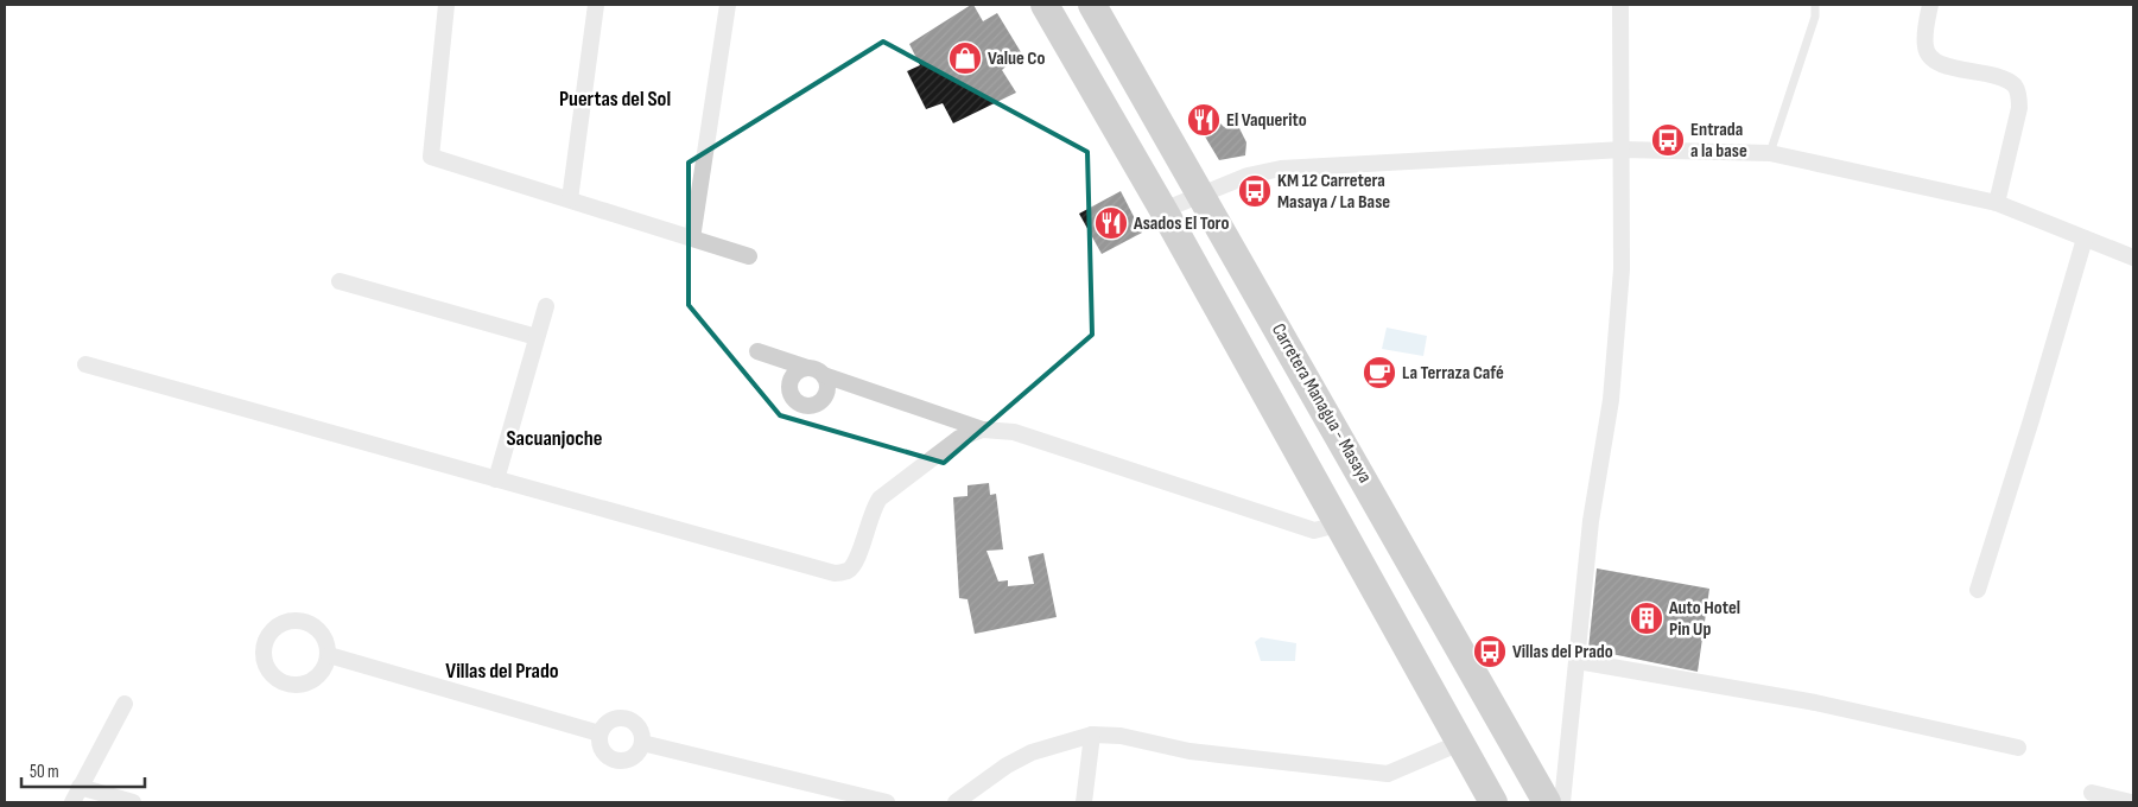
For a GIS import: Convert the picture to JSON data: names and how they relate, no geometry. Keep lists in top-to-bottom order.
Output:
{
  "streets": {
    "highway": ["Carretera Managua - Masaya"]
  },
  "districts": ["Puertas del Sol", "Sacuanjoche", "Villas del Prado"],
  "places": {
    "shop": ["Value Co"],
    "restaurant": ["El Vaquerito", "Asados El Toro"],
    "bus stop": ["Entrada a la base", "KM 12 Carretera Masaya / La Base", "Villas del Prado"],
    "cafe": ["La Terraza Café"],
    "building": ["Auto Hotel Pin Up"]
  },
  "scale_bar": "50 m"
}
